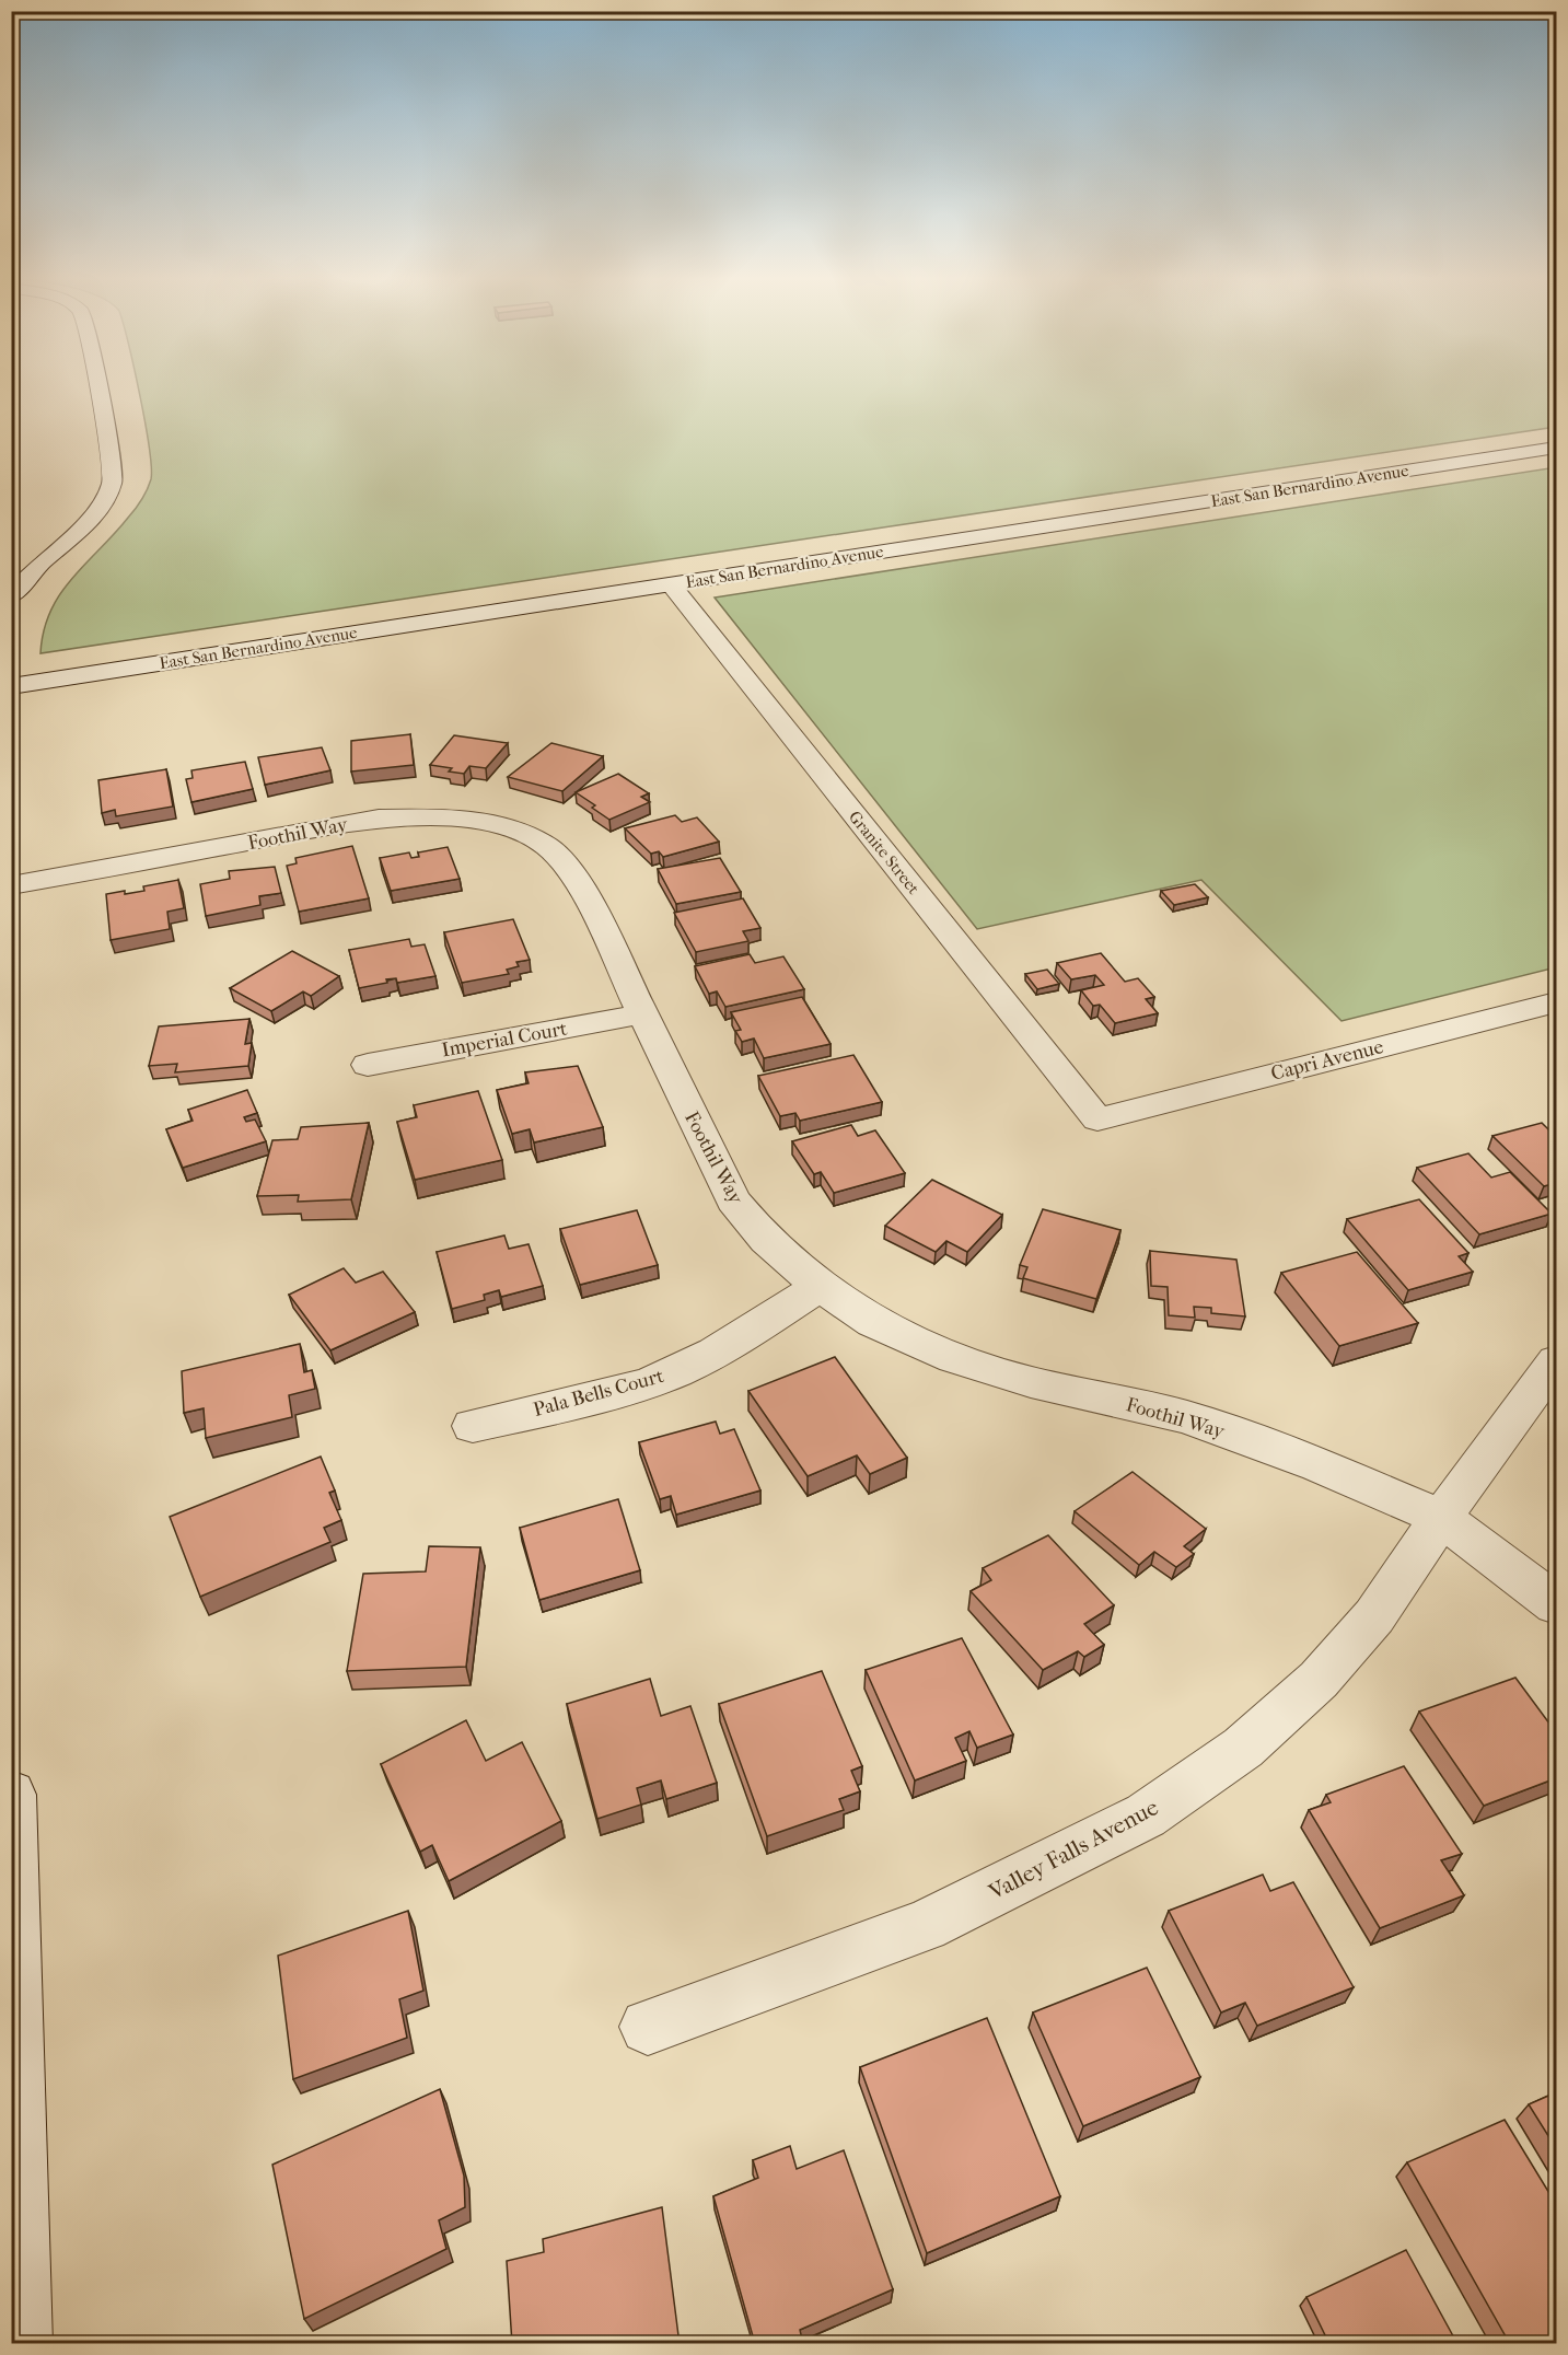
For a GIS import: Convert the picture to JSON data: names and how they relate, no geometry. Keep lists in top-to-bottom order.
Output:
{
  "streets": {
    "street": [
      "East San Bernardino Avenue",
      "Foothil Way",
      "Granite Street",
      "Imperial Court",
      "Capri Avenue",
      "Pala Bells Court",
      "Valley Falls Avenue"
    ]
  },
  "crossings": [
    ["East San Bernardino Avenue", "Granite Street"],
    ["Foothil Way", "Imperial Court"],
    ["Foothil Way", "Pala Bells Court"],
    ["Foothil Way", "Valley Falls Avenue"],
    ["Granite Street", "Capri Avenue"]
  ]
}
